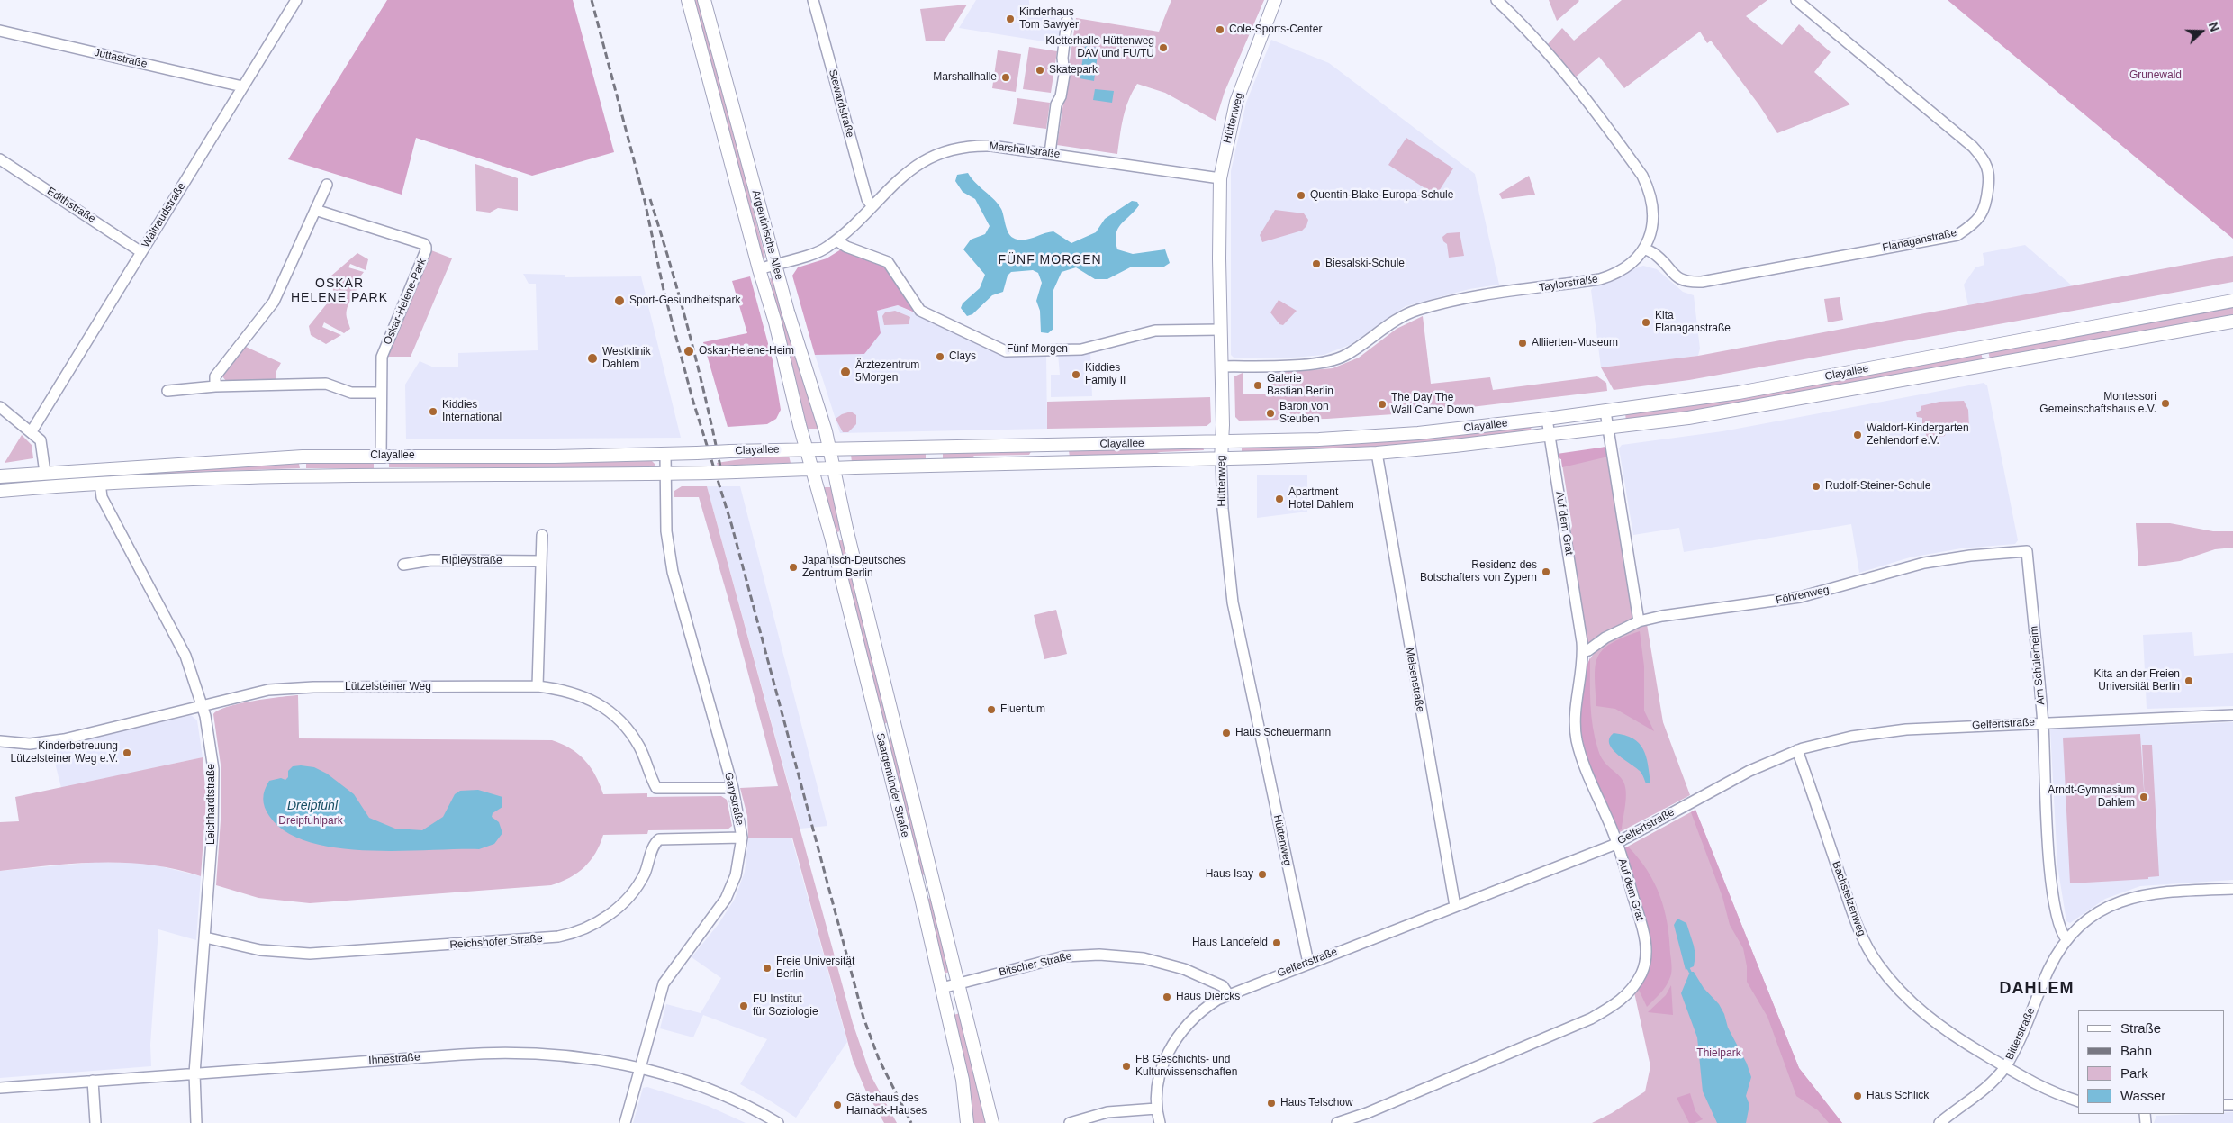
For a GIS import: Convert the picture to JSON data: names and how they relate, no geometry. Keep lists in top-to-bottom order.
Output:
{
  "streets": {
    "main road": [
      "Hüttenweg",
      "Argentinische Allee",
      "Clayallee",
      "Saargemünder Straße"
    ],
    "street": [
      "Juttastraße",
      "Stewardstraße",
      "Marshallstraße",
      "Edithstraße",
      "Waltraudstraße",
      "Flanaganstraße",
      "Taylorstraße",
      "Oskar-Helene-Park",
      "Fünf Morgen",
      "Auf dem Grat",
      "Ripleystraße",
      "Föhrenweg",
      "Am Schülerheim",
      "Meisenstraße",
      "Lützelsteiner Weg",
      "Gelfertstraße",
      "Garystraße",
      "Leichhardtstraße",
      "Bachstelzenweg",
      "Reichshofer Straße",
      "Bitscher Straße",
      "Bitterstraße",
      "Ihnestraße"
    ]
  },
  "crossings": [
    ["Juttastraße", "Waltraudstraße"],
    ["Stewardstraße", "Marshallstraße"],
    ["Hüttenweg", "Marshallstraße"],
    ["Hüttenweg", "Taylorstraße"],
    ["Hüttenweg", "Fünf Morgen"],
    ["Hüttenweg", "Clayallee"],
    ["Hüttenweg", "Gelfertstraße"],
    ["Marshallstraße", "Argentinische Allee"],
    ["Marshallstraße", "Fünf Morgen"],
    ["Edithstraße", "Waltraudstraße"],
    ["Argentinische Allee", "Clayallee"],
    ["Argentinische Allee", "Saargemünder Straße"],
    ["Flanaganstraße", "Taylorstraße"],
    ["Oskar-Helene-Park", "Clayallee"],
    ["Clayallee", "Auf dem Grat"],
    ["Clayallee", "Meisenstraße"],
    ["Clayallee", "Saargemünder Straße"],
    ["Clayallee", "Garystraße"],
    ["Clayallee", "Leichhardtstraße"],
    ["Auf dem Grat", "Föhrenweg"],
    ["Auf dem Grat", "Gelfertstraße"],
    ["Föhrenweg", "Am Schülerheim"],
    ["Am Schülerheim", "Gelfertstraße"],
    ["Am Schülerheim", "Bitterstraße"],
    ["Meisenstraße", "Gelfertstraße"],
    ["Lützelsteiner Weg", "Garystraße"],
    ["Lützelsteiner Weg", "Leichhardtstraße"],
    ["Gelfertstraße", "Bachstelzenweg"],
    ["Gelfertstraße", "Bitscher Straße"],
    ["Saargemünder Straße", "Bitscher Straße"],
    ["Garystraße", "Reichshofer Straße"],
    ["Garystraße", "Ihnestraße"],
    ["Leichhardtstraße", "Reichshofer Straße"],
    ["Leichhardtstraße", "Ihnestraße"],
    ["Bachstelzenweg", "Bitterstraße"]
  ],
  "districts": ["FÜNF MORGEN", "OSKAR HELENE PARK", "DAHLEM"],
  "water": ["Dreipfuhl"],
  "parks": ["Grunewald", "Dreipfuhlpark", "Thielpark"],
  "places": [
    "Kinderhaus Tom Sawyer",
    "Cole-Sports-Center",
    "Kletterhalle Hüttenweg DAV und FU/TU",
    "Skatepark",
    "Marshallhalle",
    "Quentin-Blake-Europa-Schule",
    "Biesalski-Schule",
    "Sport-Gesundheitspark",
    "Kita Flanaganstraße",
    "Alliierten-Museum",
    "Oskar-Helene-Heim",
    "Clays",
    "Westklinik Dahlem",
    "Ärztezentrum 5Morgen",
    "Kiddies Family II",
    "Galerie Bastian Berlin",
    "Montessori Gemeinschaftshaus e.V.",
    "The Day The Wall Came Down",
    "Kiddies International",
    "Baron von Steuben",
    "Waldorf-Kindergarten Zehlendorf e.V.",
    "Rudolf-Steiner-Schule",
    "Apartment Hotel Dahlem",
    "Japanisch-Deutsches Zentrum Berlin",
    "Residenz des Botschafters von Zypern",
    "Kita an der Freien Universität Berlin",
    "Fluentum",
    "Haus Scheuermann",
    "Kinderbetreuung Lützelsteiner Weg e.V.",
    "Arndt-Gymnasium Dahlem",
    "Haus Isay",
    "Haus Landefeld",
    "Freie Universität Berlin",
    "Haus Diercks",
    "FU Institut für Soziologie",
    "FB Geschichts- und Kulturwissenschaften",
    "Haus Schlick",
    "Haus Telschow",
    "Gästehaus des Harnack-Hauses"
  ],
  "legend": [
    "Straße",
    "Bahn",
    "Park",
    "Wasser"
  ],
  "north": "right"
}
